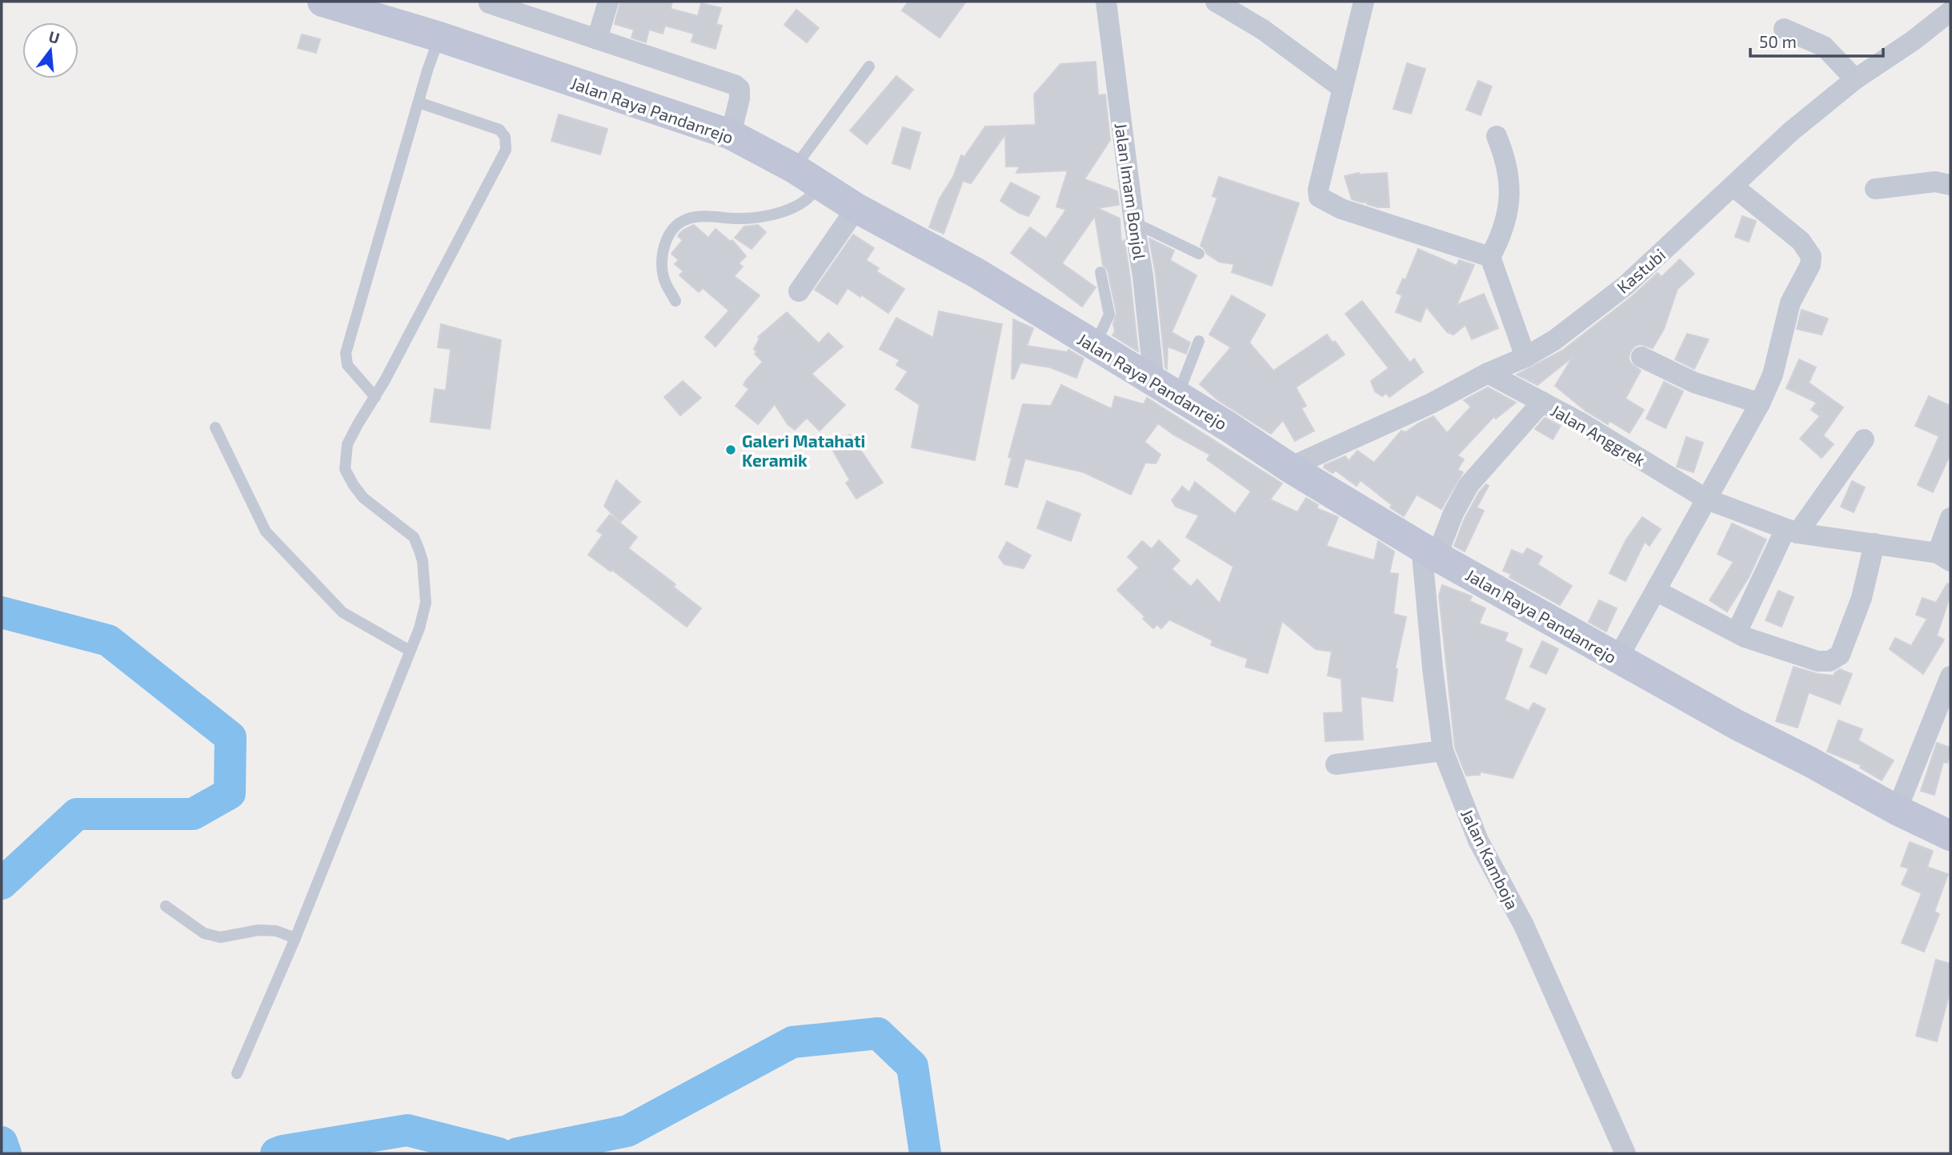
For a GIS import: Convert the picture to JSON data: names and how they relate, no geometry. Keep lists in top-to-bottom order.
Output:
{
  "streets": {
    "main road": ["Jalan Raya Pandanrejo"],
    "street": [
      "Jalan Imam Bonjol",
      "Kastubi",
      "Jalan Anggrek",
      "Jalan Kamboja"
    ]
  },
  "crossings": [
    ["Jalan Raya Pandanrejo", "Jalan Imam Bonjol"],
    ["Jalan Raya Pandanrejo", "Kastubi"],
    ["Jalan Raya Pandanrejo", "Jalan Kamboja"],
    ["Kastubi", "Jalan Anggrek"]
  ],
  "places": ["Galeri Matahati Keramik"],
  "scale_bar": "50 m",
  "north": "top"
}
